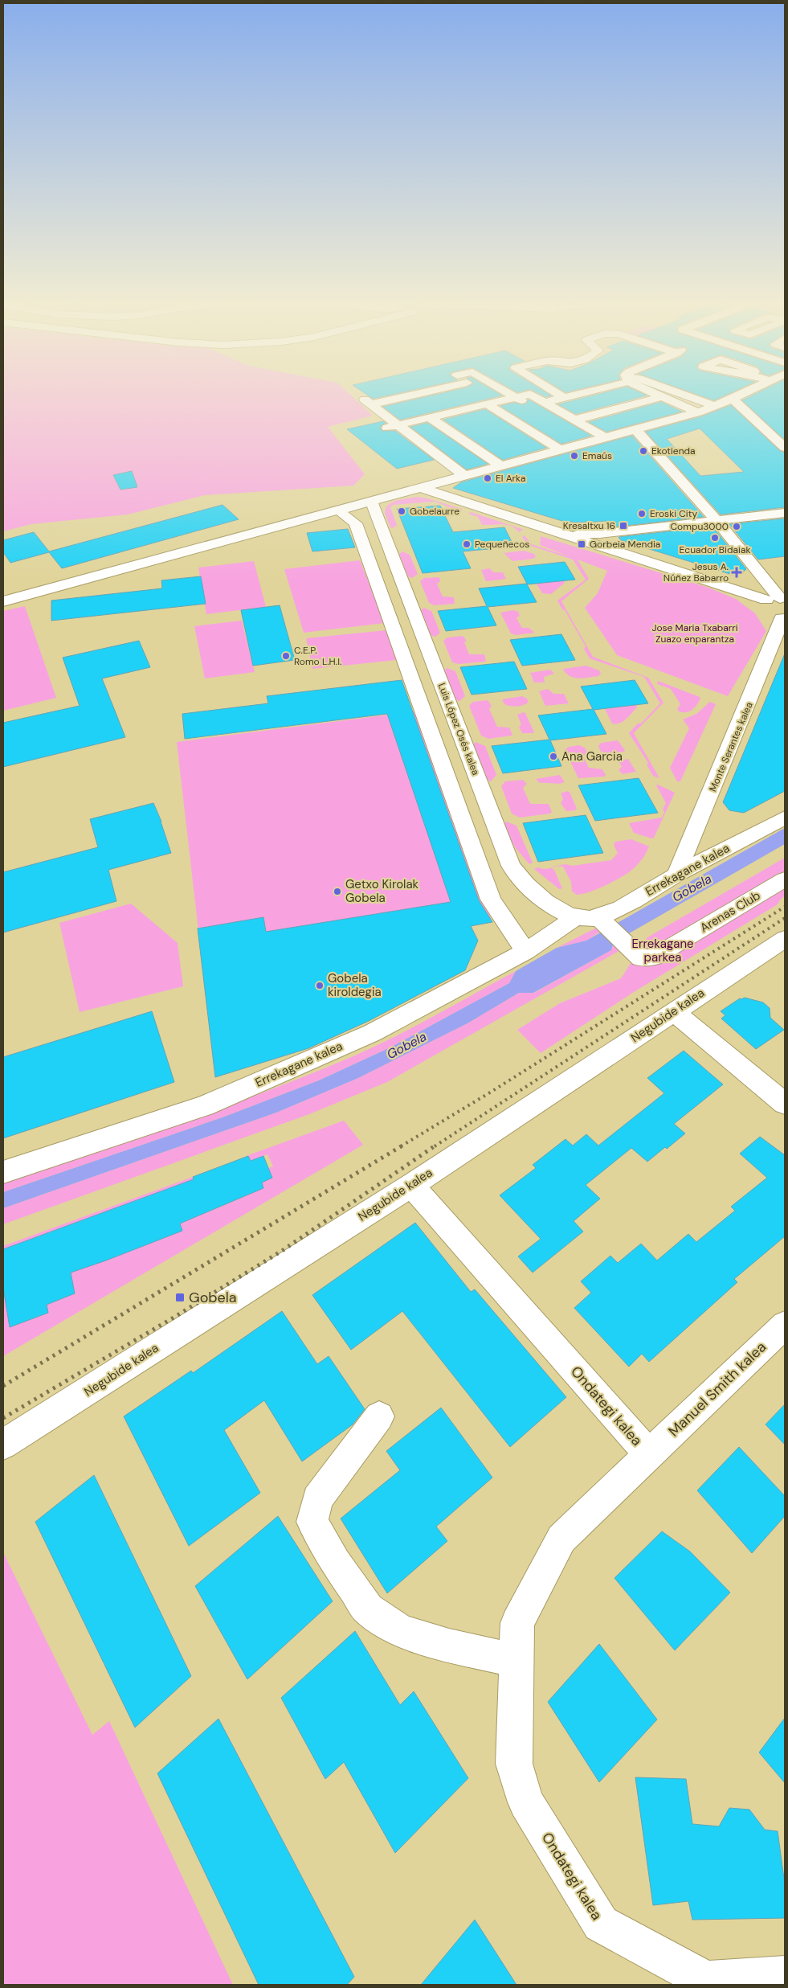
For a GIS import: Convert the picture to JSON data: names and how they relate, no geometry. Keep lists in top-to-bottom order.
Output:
{
  "streets": {
    "street": [
      "Luis López Osés kalea",
      "Monte Serantes kalea",
      "Errekagane kalea",
      "Arenas Club",
      "Negubide kalea",
      "Manuel Smith kalea",
      "Ondategi kalea"
    ]
  },
  "crossings": [
    ["Luis López Osés kalea", "Errekagane kalea"],
    ["Luis López Osés kalea", "Arenas Club"],
    ["Monte Serantes kalea", "Errekagane kalea"],
    ["Errekagane kalea", "Arenas Club"],
    ["Negubide kalea", "Ondategi kalea"],
    ["Manuel Smith kalea", "Ondategi kalea"]
  ],
  "water": ["Gobela"],
  "parks": ["Jose Maria Txabarri Zuazo enparantza", "Errekagane parkea"],
  "places": {
    "other": [
      "Ekotienda",
      "Emaús",
      "El Arka",
      "Gobelaurre",
      "Eroski City",
      "Compu3000",
      "Ecuador Bidaiak",
      "Pequeñecos",
      "C.E.P. Romo L.H.I.",
      "Ana Garcia",
      "Getxo Kirolak Gobela",
      "Gobela kiroldegia"
    ],
    "transit": ["Kresaltxu 16", "Gorbeia Mendia", "Gobela"],
    "health": ["Jesus A. Núñez Babarro"]
  }
}
